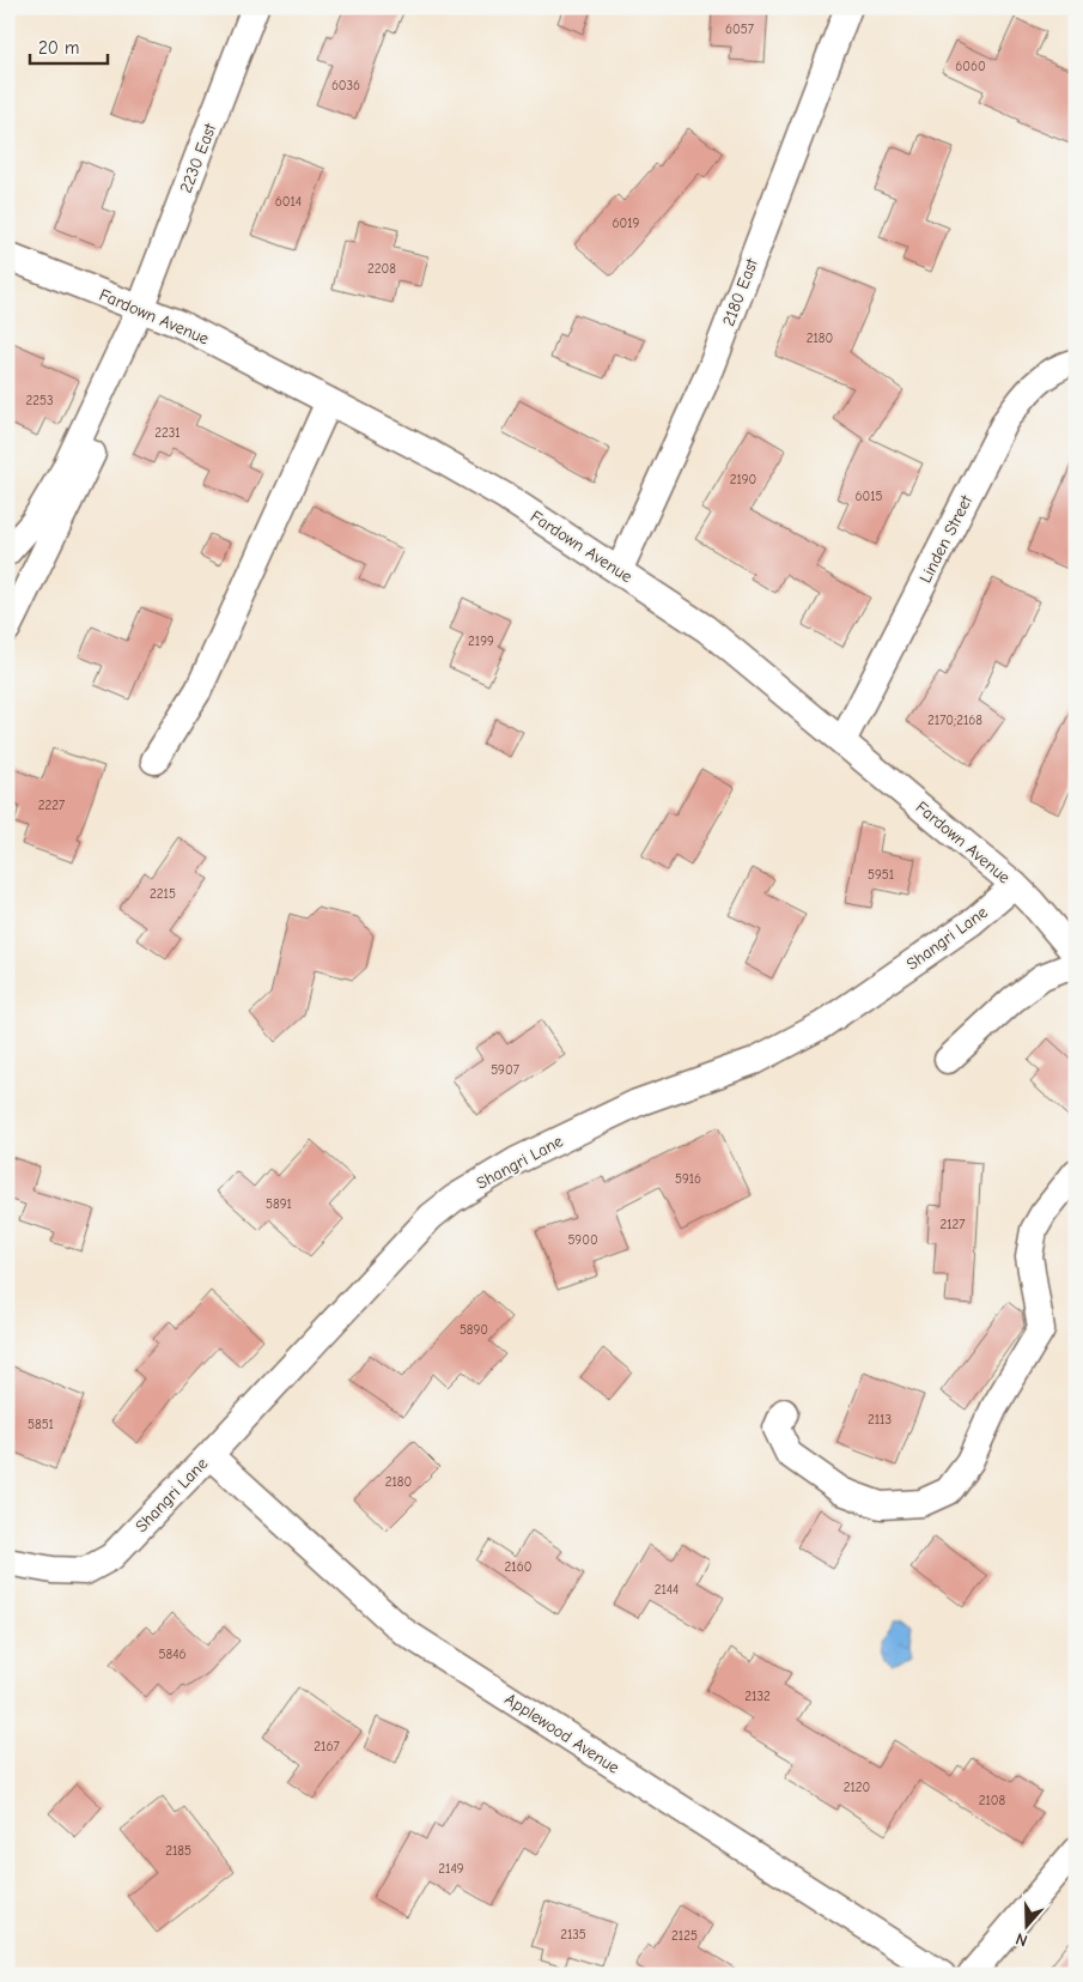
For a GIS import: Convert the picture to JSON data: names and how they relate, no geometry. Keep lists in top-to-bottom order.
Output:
{
  "streets": {
    "street": [
      "2230 East",
      "2180 East",
      "Fardown Avenue",
      "Linden Street",
      "Shangri Lane",
      "Applewood Avenue"
    ]
  },
  "crossings": [
    ["2230 East", "Fardown Avenue"],
    ["2180 East", "Fardown Avenue"],
    ["Fardown Avenue", "Linden Street"],
    ["Fardown Avenue", "Shangri Lane"],
    ["Shangri Lane", "Applewood Avenue"]
  ],
  "house_numbers": [
    "6057",
    "6060",
    "6036",
    "6014",
    "6019",
    "2208",
    "2180",
    "2253",
    "2231",
    "2190",
    "6015",
    "2199",
    "2170;2168",
    "2227",
    "5951",
    "2215",
    "5907",
    "5916",
    "5891",
    "2127",
    "5900",
    "5890",
    "2113",
    "5851",
    "2180",
    "2160",
    "2144",
    "5846",
    "2132",
    "2167",
    "2120",
    "2108",
    "2185",
    "2149",
    "2135",
    "2125"
  ],
  "scale_bar": "20 m",
  "north": "bottom"
}
